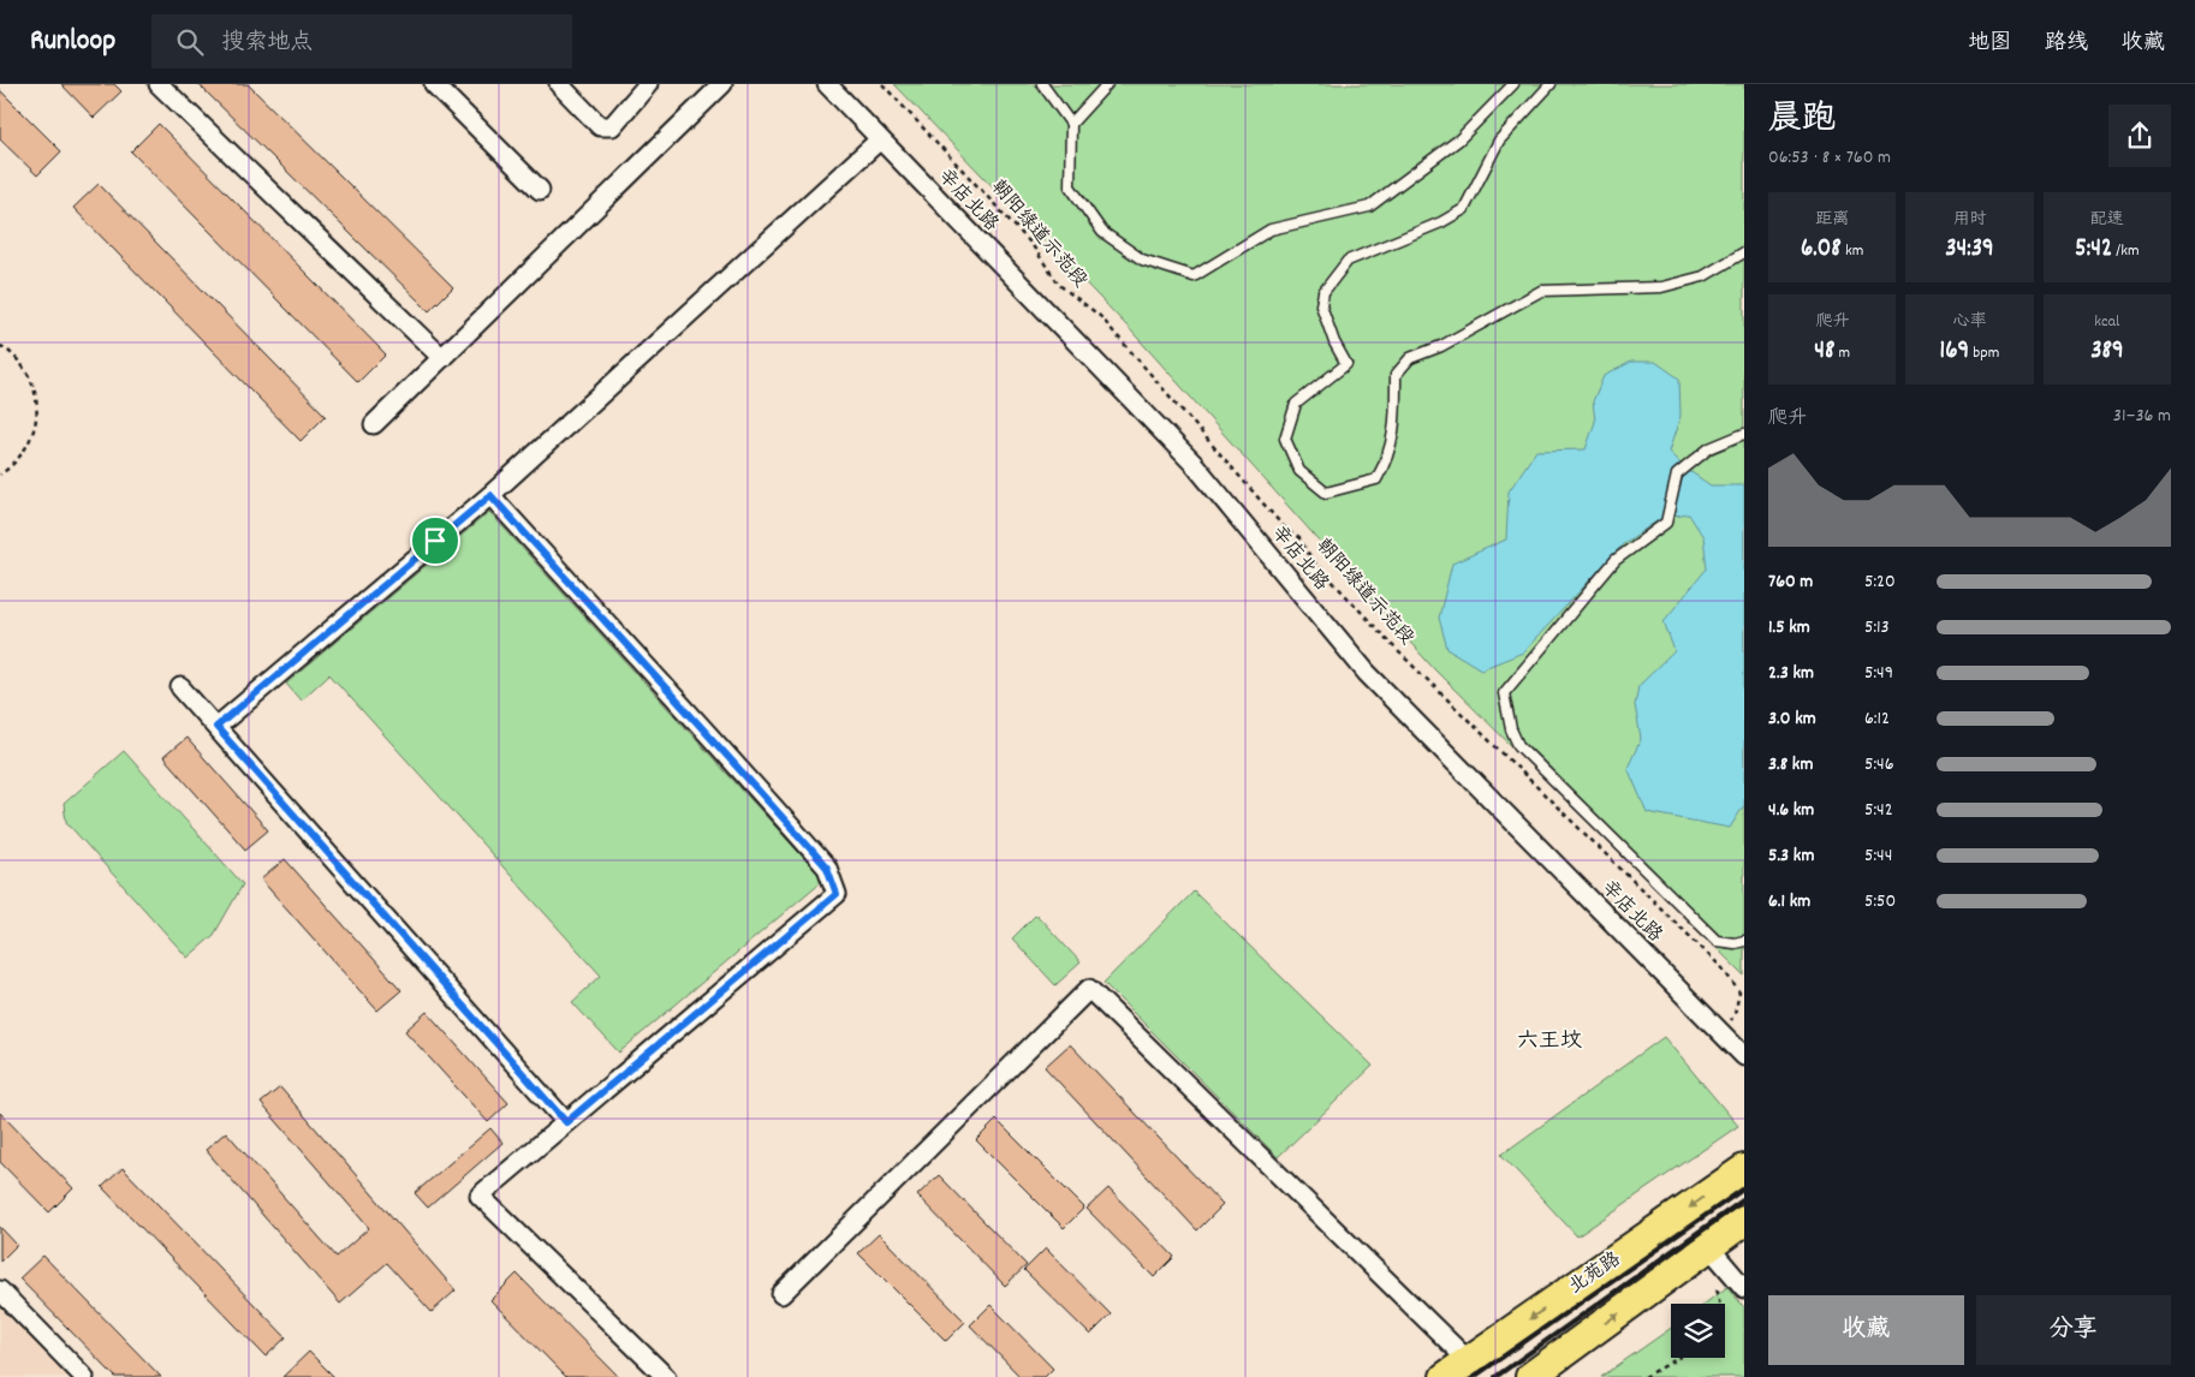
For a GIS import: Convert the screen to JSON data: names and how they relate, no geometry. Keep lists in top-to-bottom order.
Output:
{
  "streets": {
    "main road": ["北苑路"],
    "street": ["辛店北路"],
    "path": ["朝阳绿道示范段"]
  },
  "crossings": [
    ["辛店北路", "朝阳绿道示范段"]
  ],
  "districts": ["六王坟"],
  "page": {
    "header": "Runloop",
    "search": "搜索地点",
    "nav": ["地图", "路线", "收藏"],
    "heading": ["晨跑", "06:53 · 8 × 760 m"],
    "stats": [
      ["距离", "6.08 km"],
      ["用时", "34:39"],
      ["配速", "5:42 /km"],
      ["爬升", "48 m"],
      ["心率", "169 bpm"],
      ["kcal", "389"]
    ],
    "chart": ["爬升", "31–36 m"],
    "list": [
      {
        "name": "760 m",
        "note": "5:20"
      },
      {
        "name": "1.5 km",
        "note": "5:13"
      },
      {
        "name": "2.3 km",
        "note": "5:49"
      },
      {
        "name": "3.0 km",
        "note": "6:12"
      },
      {
        "name": "3.8 km",
        "note": "5:46"
      },
      {
        "name": "4.6 km",
        "note": "5:42"
      },
      {
        "name": "5.3 km",
        "note": "5:44"
      },
      {
        "name": "6.1 km",
        "note": "5:50"
      }
    ],
    "buttons": ["收藏", "分享"]
  }
}
